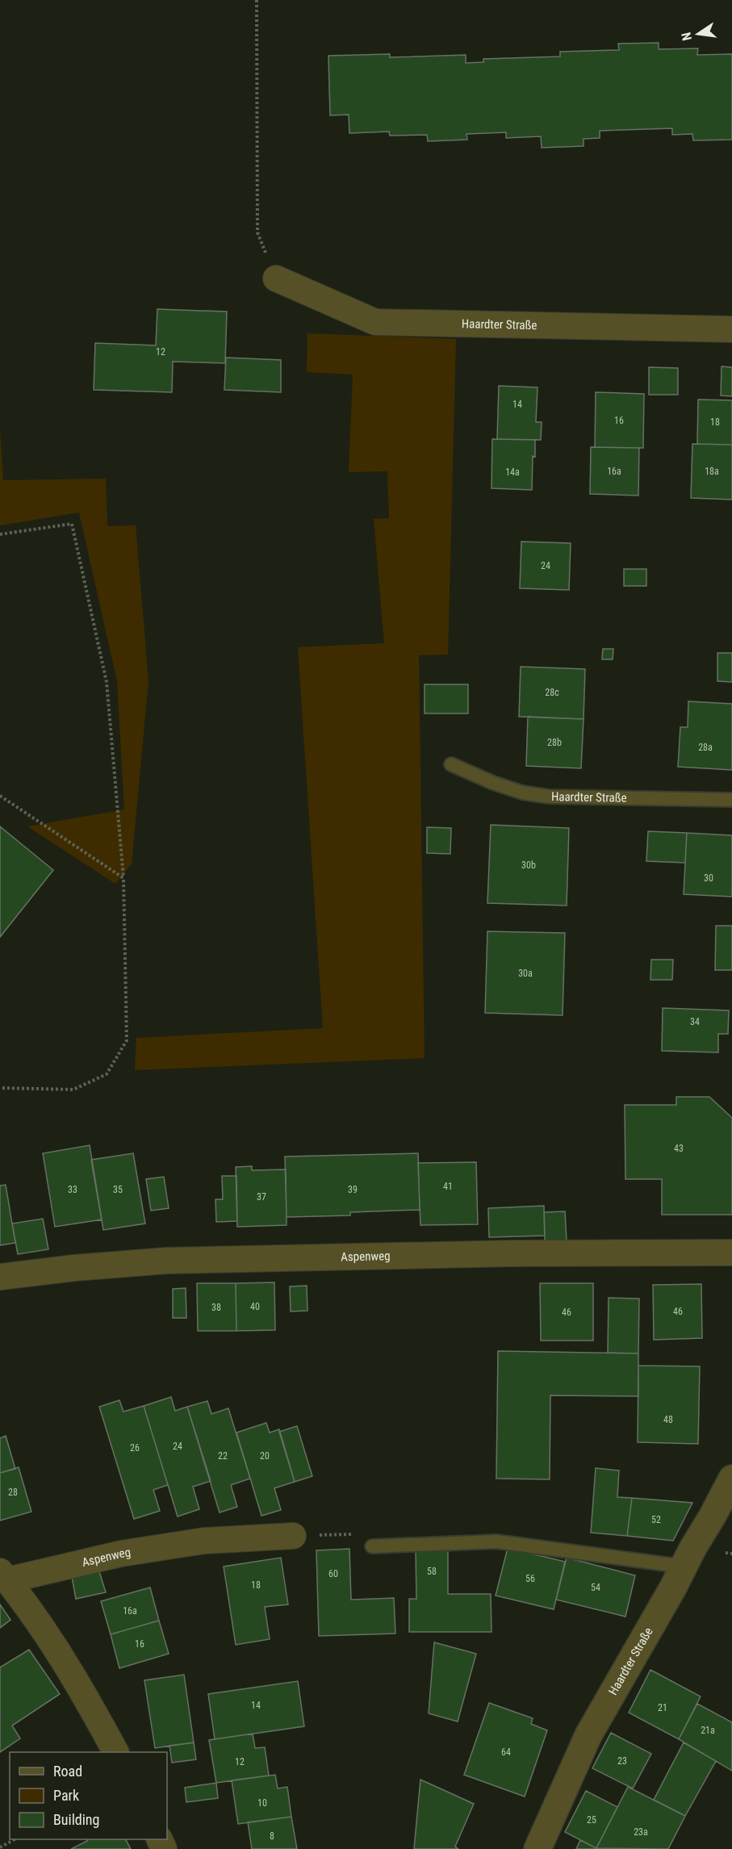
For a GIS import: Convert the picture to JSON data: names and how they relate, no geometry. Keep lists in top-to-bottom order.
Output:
{
  "streets": {
    "street": ["Haardter Straße", "Aspenweg"]
  },
  "house_numbers": [
    "12",
    "14",
    "16",
    "18",
    "16a",
    "18a",
    "14a",
    "24",
    "28c",
    "28b",
    "28a",
    "30b",
    "30",
    "30a",
    "34",
    "43",
    "41",
    "33",
    "35",
    "39",
    "37",
    "40",
    "38",
    "46",
    "46",
    "48",
    "24",
    "26",
    "22",
    "20",
    "28",
    "52",
    "58",
    "60",
    "56",
    "18",
    "54",
    "16a",
    "16",
    "14",
    "21",
    "21a",
    "64",
    "23",
    "12",
    "10",
    "25",
    "23a",
    "8"
  ],
  "legend": ["Road", "Park", "Building"],
  "north": "left"
}
